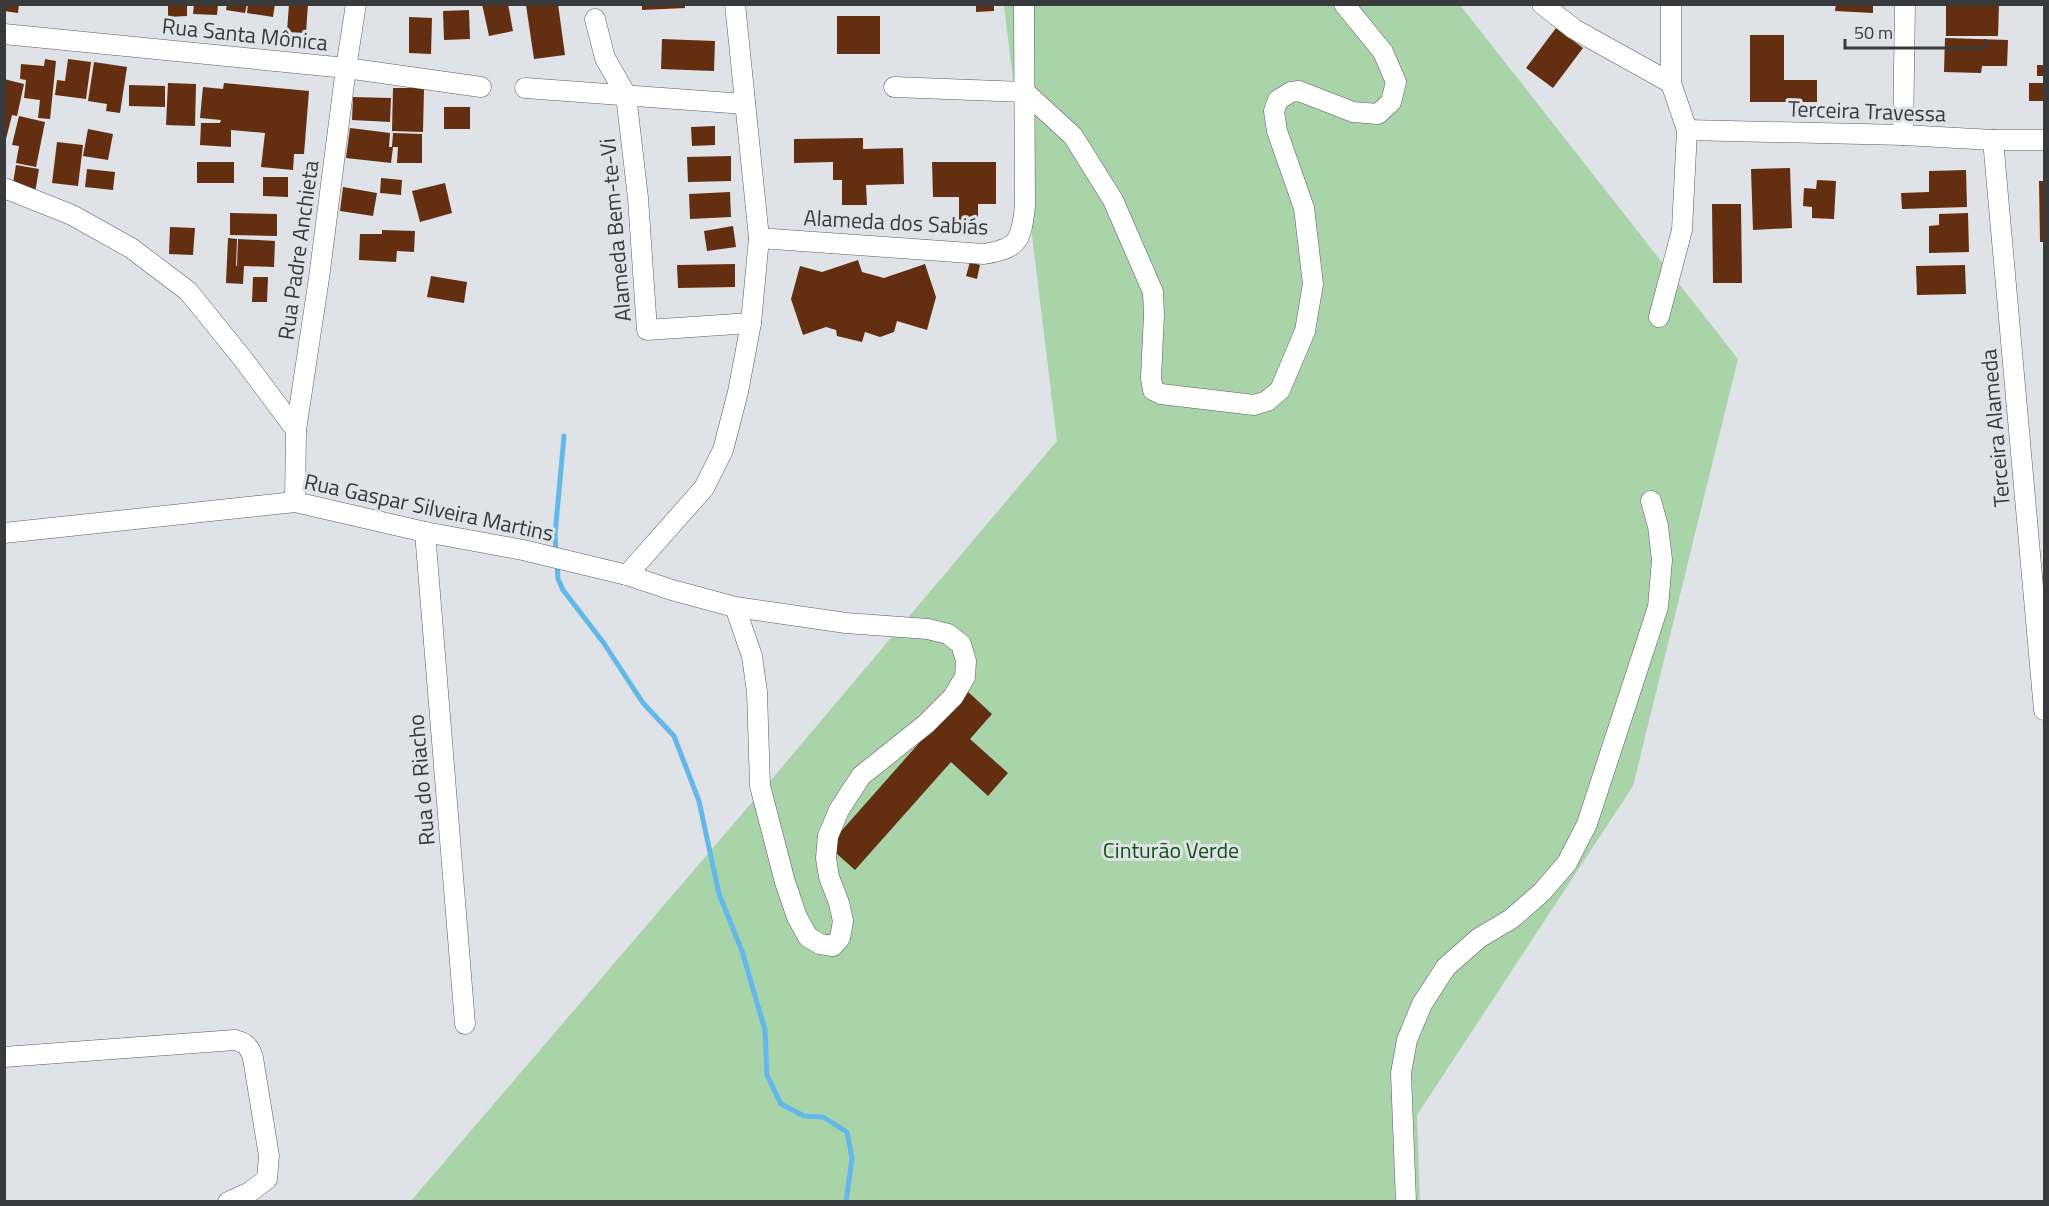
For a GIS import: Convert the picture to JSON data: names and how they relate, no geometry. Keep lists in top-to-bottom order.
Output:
{
  "streets": {
    "street": [
      "Rua Santa Mônica",
      "Terceira Travessa",
      "Alameda dos Sabiás",
      "Alameda Bem-te-Vi",
      "Rua Padre Anchieta",
      "Terceira Alameda",
      "Rua Gaspar Silveira Martins",
      "Rua do Riacho"
    ]
  },
  "crossings": [
    ["Rua Santa Mônica", "Rua Padre Anchieta"],
    ["Terceira Travessa", "Terceira Alameda"],
    ["Rua Padre Anchieta", "Rua Gaspar Silveira Martins"],
    ["Rua Gaspar Silveira Martins", "Rua do Riacho"]
  ],
  "parks": ["Cinturão Verde"],
  "scale_bar": "50 m"
}
